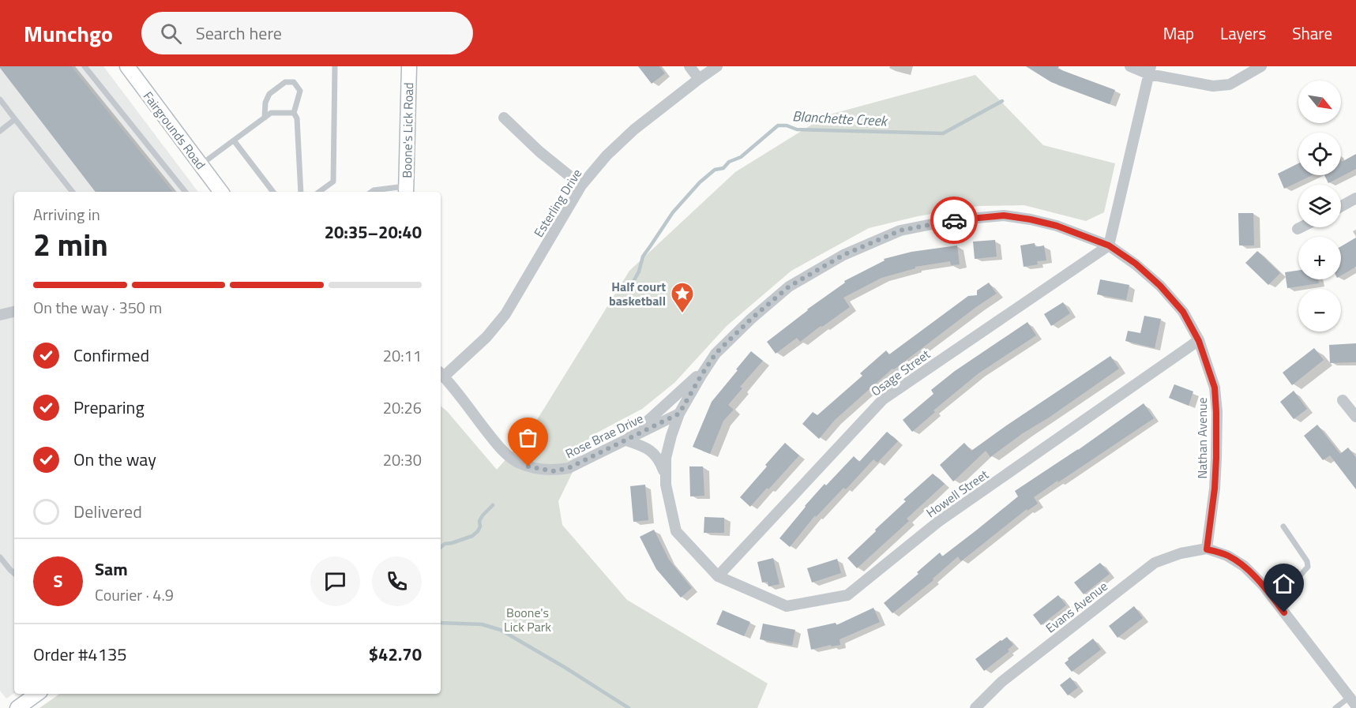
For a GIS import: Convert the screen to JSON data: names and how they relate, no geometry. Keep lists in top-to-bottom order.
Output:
{
  "streets": {
    "street": [
      "Fairgrounds Road",
      "Boone's Lick Road",
      "Esterling Drive",
      "Osage Street",
      "Rose Brae Drive",
      "Nathan Avenue",
      "Howell Street",
      "Evans Avenue"
    ]
  },
  "crossings": [
    ["Esterling Drive", "Rose Brae Drive"],
    ["Osage Street", "Nathan Avenue"],
    ["Osage Street", "Howell Street"],
    ["Nathan Avenue", "Howell Street"],
    ["Nathan Avenue", "Evans Avenue"]
  ],
  "water": ["Blanchette Creek"],
  "parks": ["Boone's Lick Park"],
  "places": {
    "place": ["Half court basketball"]
  },
  "north": "bottom right",
  "page": {
    "header": "Munchgo",
    "search": "Search here",
    "nav": ["Map", "Layers", "Share"],
    "map_buttons": ["+", "−"],
    "heading": ["2 min", "Arriving in", "20:35–20:40"],
    "panel": [
      "Sam",
      "Courier · 4.9",
      "Order #4135",
      "$42.70"
    ],
    "bar": "On the way · 350 m",
    "list": [
      ["Confirmed", "20:11"],
      ["Preparing", "20:26"],
      ["On the way", "20:30"],
      "Delivered"
    ],
    "round": "S"
  }
}
